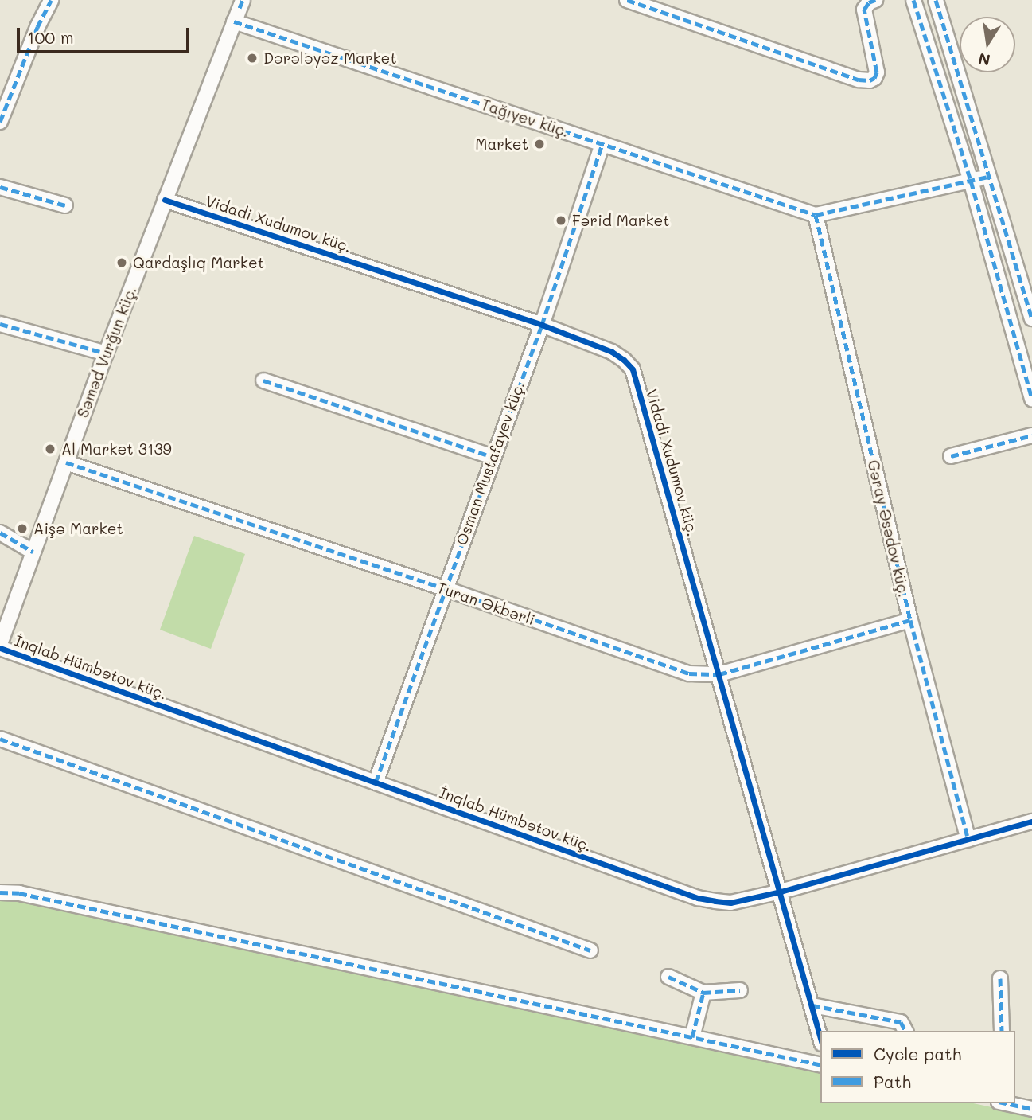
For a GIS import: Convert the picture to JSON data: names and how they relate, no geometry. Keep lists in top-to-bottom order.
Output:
{
  "streets": {
    "street": [
      "Tağıyev küç.",
      "Vidadi Xudumov küç.",
      "Səməd Vurğun küç.",
      "Osman Mustafayev küç.",
      "Gəray Əsədov küç.",
      "Turan Əkbərli",
      "İnqlab Hümbətov küç."
    ]
  },
  "crossings": [
    ["Tağıyev küç.", "Səməd Vurğun küç."],
    ["Tağıyev küç.", "Osman Mustafayev küç."],
    ["Tağıyev küç.", "Gəray Əsədov küç."],
    ["Vidadi Xudumov küç.", "Səməd Vurğun küç."],
    ["Vidadi Xudumov küç.", "Osman Mustafayev küç."],
    ["Vidadi Xudumov küç.", "Turan Əkbərli"],
    ["Vidadi Xudumov küç.", "İnqlab Hümbətov küç."],
    ["Səməd Vurğun küç.", "Turan Əkbərli"],
    ["Səməd Vurğun küç.", "İnqlab Hümbətov küç."],
    ["Osman Mustafayev küç.", "Turan Əkbərli"],
    ["Osman Mustafayev küç.", "İnqlab Hümbətov küç."],
    ["Gəray Əsədov küç.", "Turan Əkbərli"],
    ["Gəray Əsədov küç.", "İnqlab Hümbətov küç."]
  ],
  "places": [
    "Dərələyəz Market",
    "Market",
    "Fərid Market",
    "Qardaşlıq Market",
    "Al Market 3139",
    "Aişə Market"
  ],
  "legend": ["Cycle path", "Path"],
  "scale_bar": "100 m",
  "north": "bottom"
}
